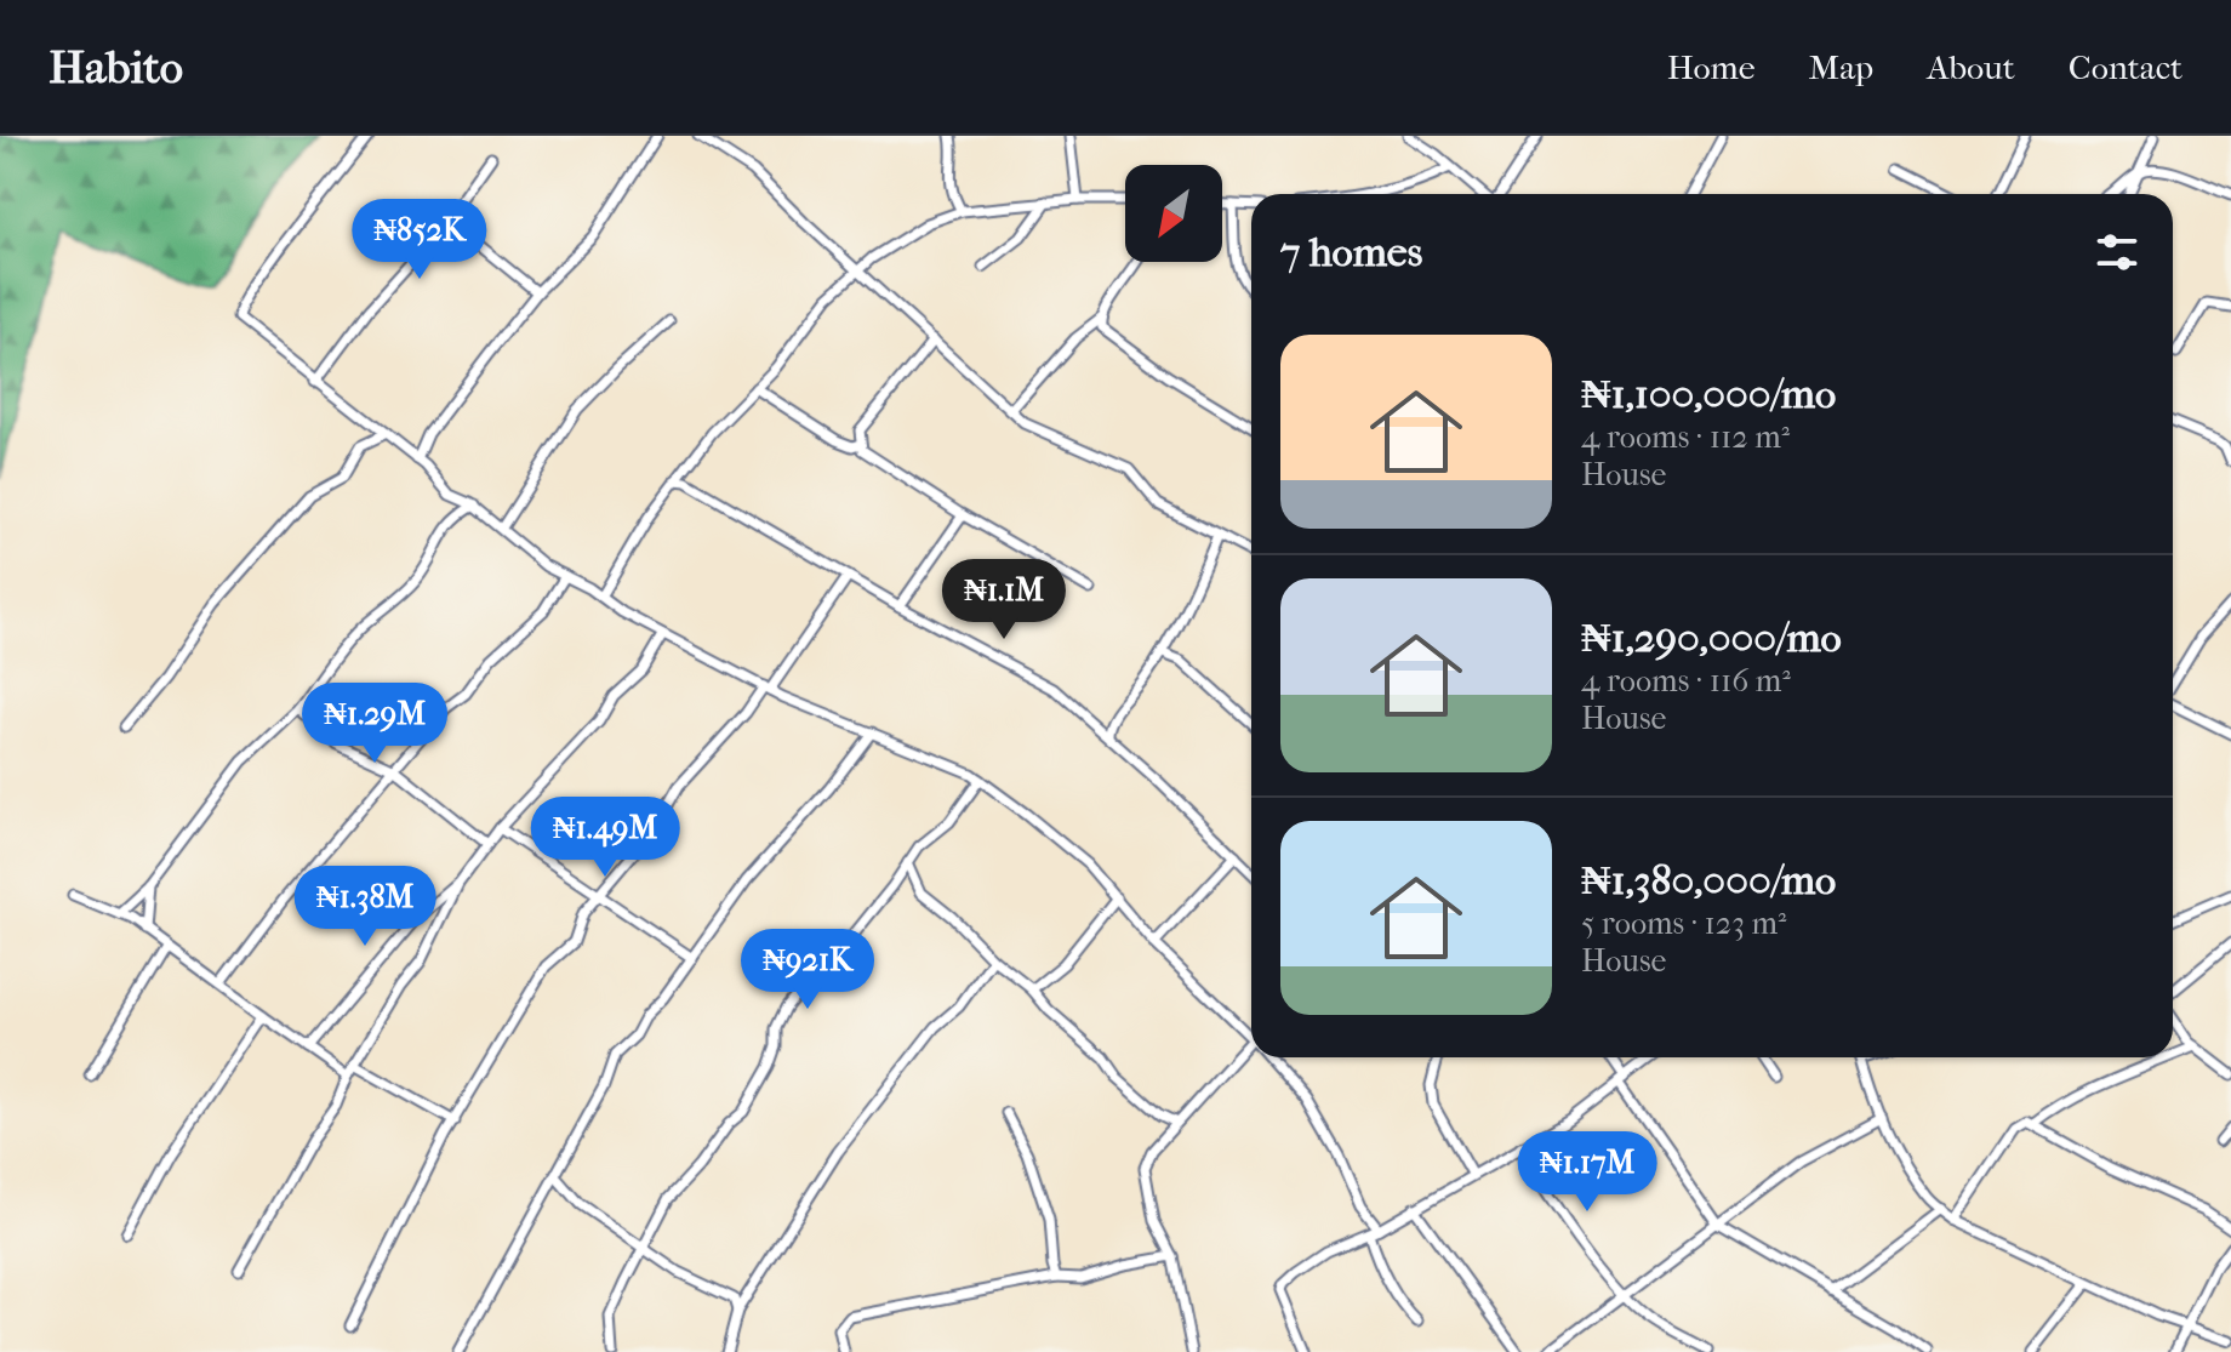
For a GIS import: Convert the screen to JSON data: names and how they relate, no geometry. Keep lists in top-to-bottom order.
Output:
{
  "north": "bottom left",
  "page": {
    "header": "Habito",
    "nav": [
      "Home",
      "Map",
      "About",
      "Contact"
    ],
    "heading": "7 homes",
    "price": [
      "₦852K",
      "₦1.1M",
      "₦1.29M",
      "₦1.49M",
      "₦1.38M",
      "₦921K",
      "₦1.17M"
    ],
    "list": [
      {
        "name": "₦1,100,000/mo",
        "note": "4 rooms · 112 m² · House"
      },
      {
        "name": "₦1,290,000/mo",
        "note": "4 rooms · 116 m² · House"
      },
      {
        "name": "₦1,380,000/mo",
        "note": "5 rooms · 123 m² · House"
      }
    ]
  }
}
